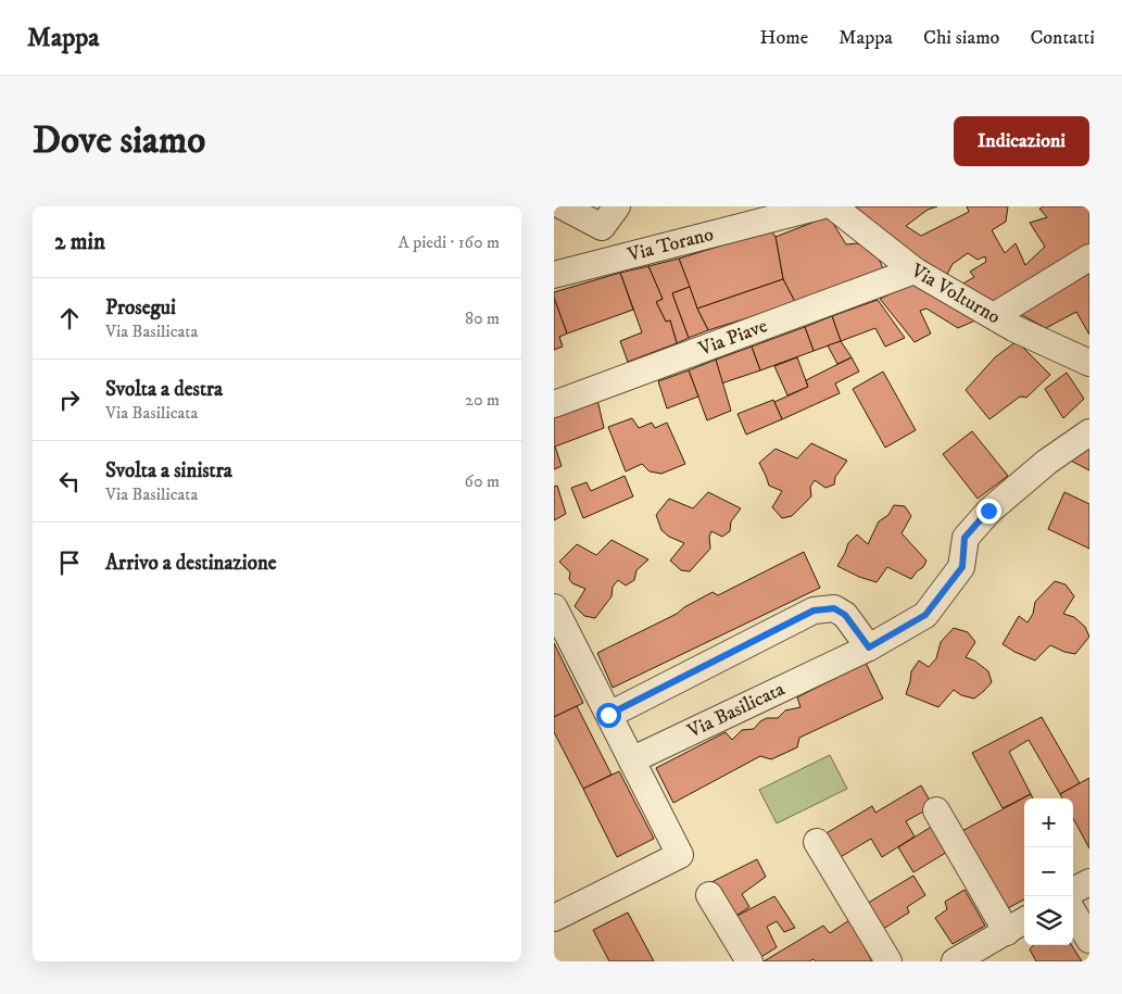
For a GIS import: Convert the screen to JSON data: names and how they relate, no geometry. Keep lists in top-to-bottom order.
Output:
{
  "streets": {
    "street": [
      "Via Torano",
      "Via Volturno",
      "Via Piave",
      "Via Basilicata"
    ]
  },
  "crossings": [
    ["Via Volturno", "Via Piave"]
  ],
  "page": {
    "header": "Mappa",
    "nav": [
      "Home",
      "Mappa",
      "Chi siamo",
      "Contatti"
    ],
    "buttons": "Indicazioni",
    "title": "Dove siamo",
    "heading": ["2 min", "A piedi · 160 m"],
    "list": [
      ["Prosegui", "Via Basilicata", "80 m"],
      ["Svolta a destra", "Via Basilicata", "20 m"],
      ["Svolta a sinistra", "Via Basilicata", "60 m"],
      "Arrivo a destinazione"
    ],
    "map_buttons": ["+", "−"]
  }
}
